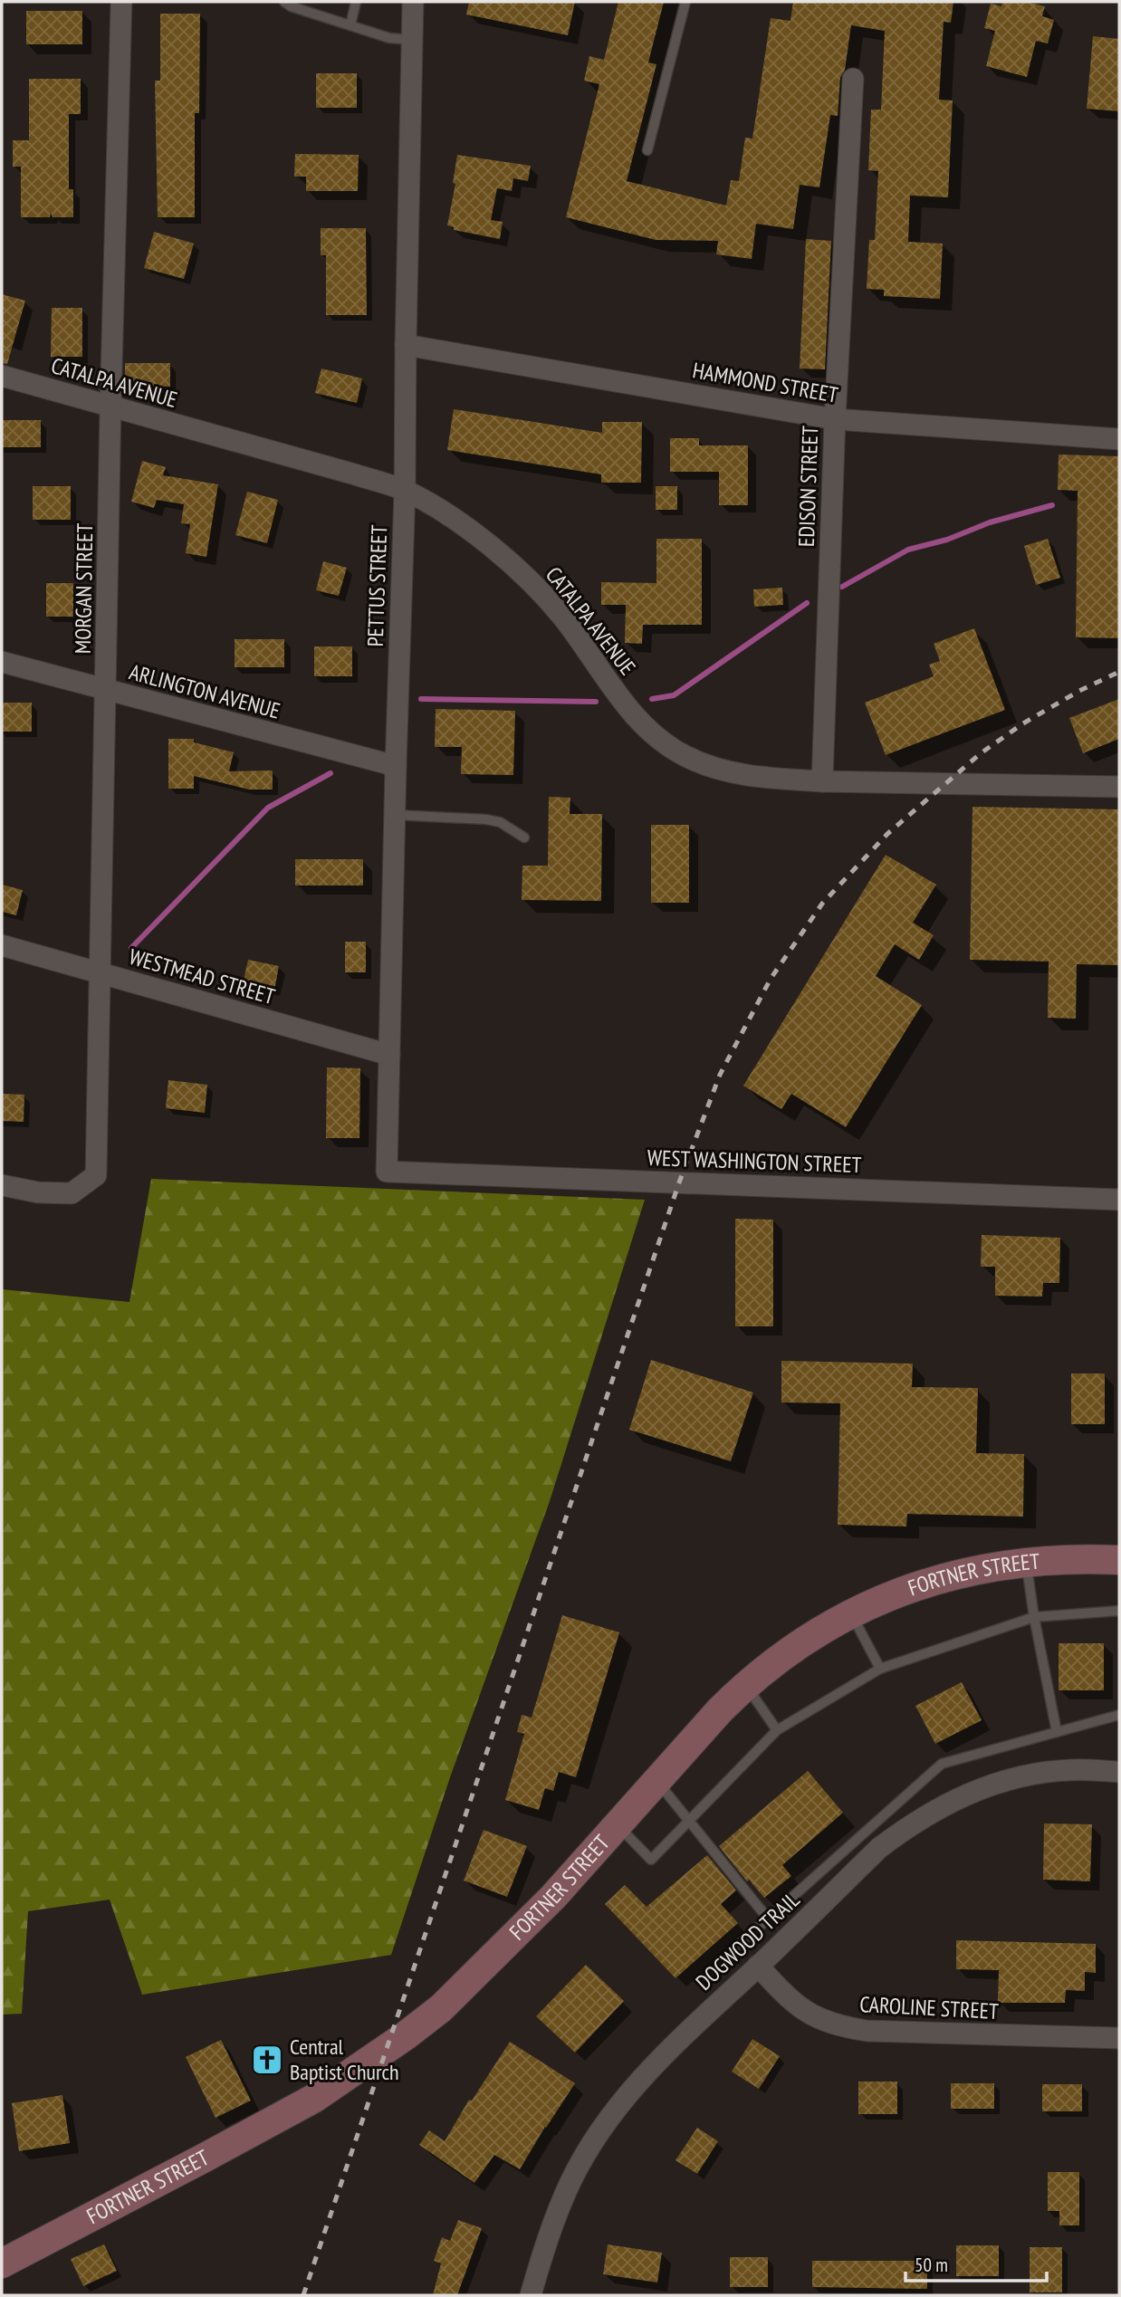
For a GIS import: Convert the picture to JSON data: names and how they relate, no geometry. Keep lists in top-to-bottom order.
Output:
{
  "streets": {
    "street": [
      "CATALPA AVENUE",
      "HAMMOND STREET",
      "EDISON STREET",
      "PETTUS STREET",
      "MORGAN STREET",
      "ARLINGTON AVENUE",
      "WESTMEAD STREET",
      "WEST WASHINGTON STREET",
      "FORTNER STREET",
      "DOGWOOD TRAIL",
      "CAROLINE STREET"
    ]
  },
  "crossings": [
    ["CATALPA AVENUE", "EDISON STREET"],
    ["CATALPA AVENUE", "PETTUS STREET"],
    ["CATALPA AVENUE", "MORGAN STREET"],
    ["HAMMOND STREET", "EDISON STREET"],
    ["HAMMOND STREET", "PETTUS STREET"],
    ["PETTUS STREET", "ARLINGTON AVENUE"],
    ["PETTUS STREET", "WESTMEAD STREET"],
    ["PETTUS STREET", "WEST WASHINGTON STREET"],
    ["MORGAN STREET", "ARLINGTON AVENUE"],
    ["MORGAN STREET", "WESTMEAD STREET"],
    ["DOGWOOD TRAIL", "CAROLINE STREET"]
  ],
  "places": {
    "church": ["Central Baptist Church"]
  },
  "scale_bar": "50 m"
}
